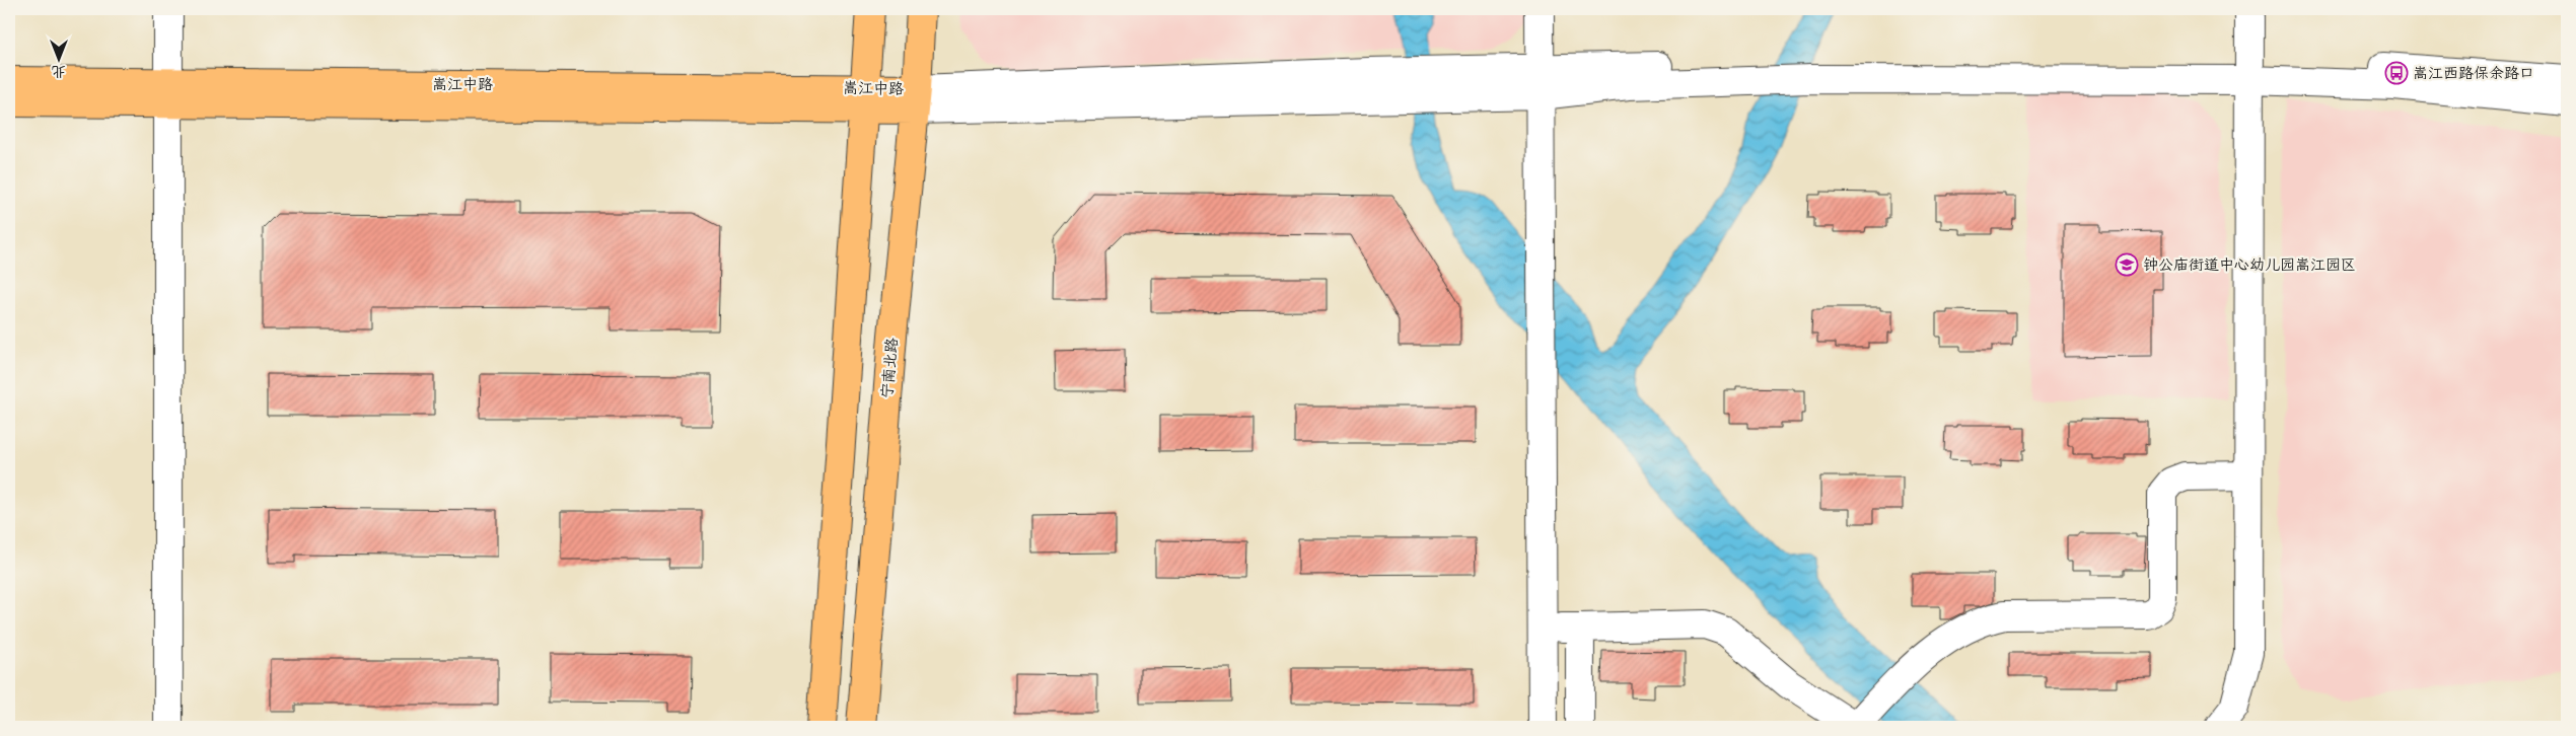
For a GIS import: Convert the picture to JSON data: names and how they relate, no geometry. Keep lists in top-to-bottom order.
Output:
{
  "streets": {
    "main road": ["嵩江中路", "宁南北路"]
  },
  "crossings": [
    ["嵩江中路", "宁南北路"]
  ],
  "places": {
    "bus stop": ["嵩江西路保余路口"],
    "school or university": ["钟公庙街道中心幼儿园嵩江园区"]
  },
  "north": "bottom"
}
